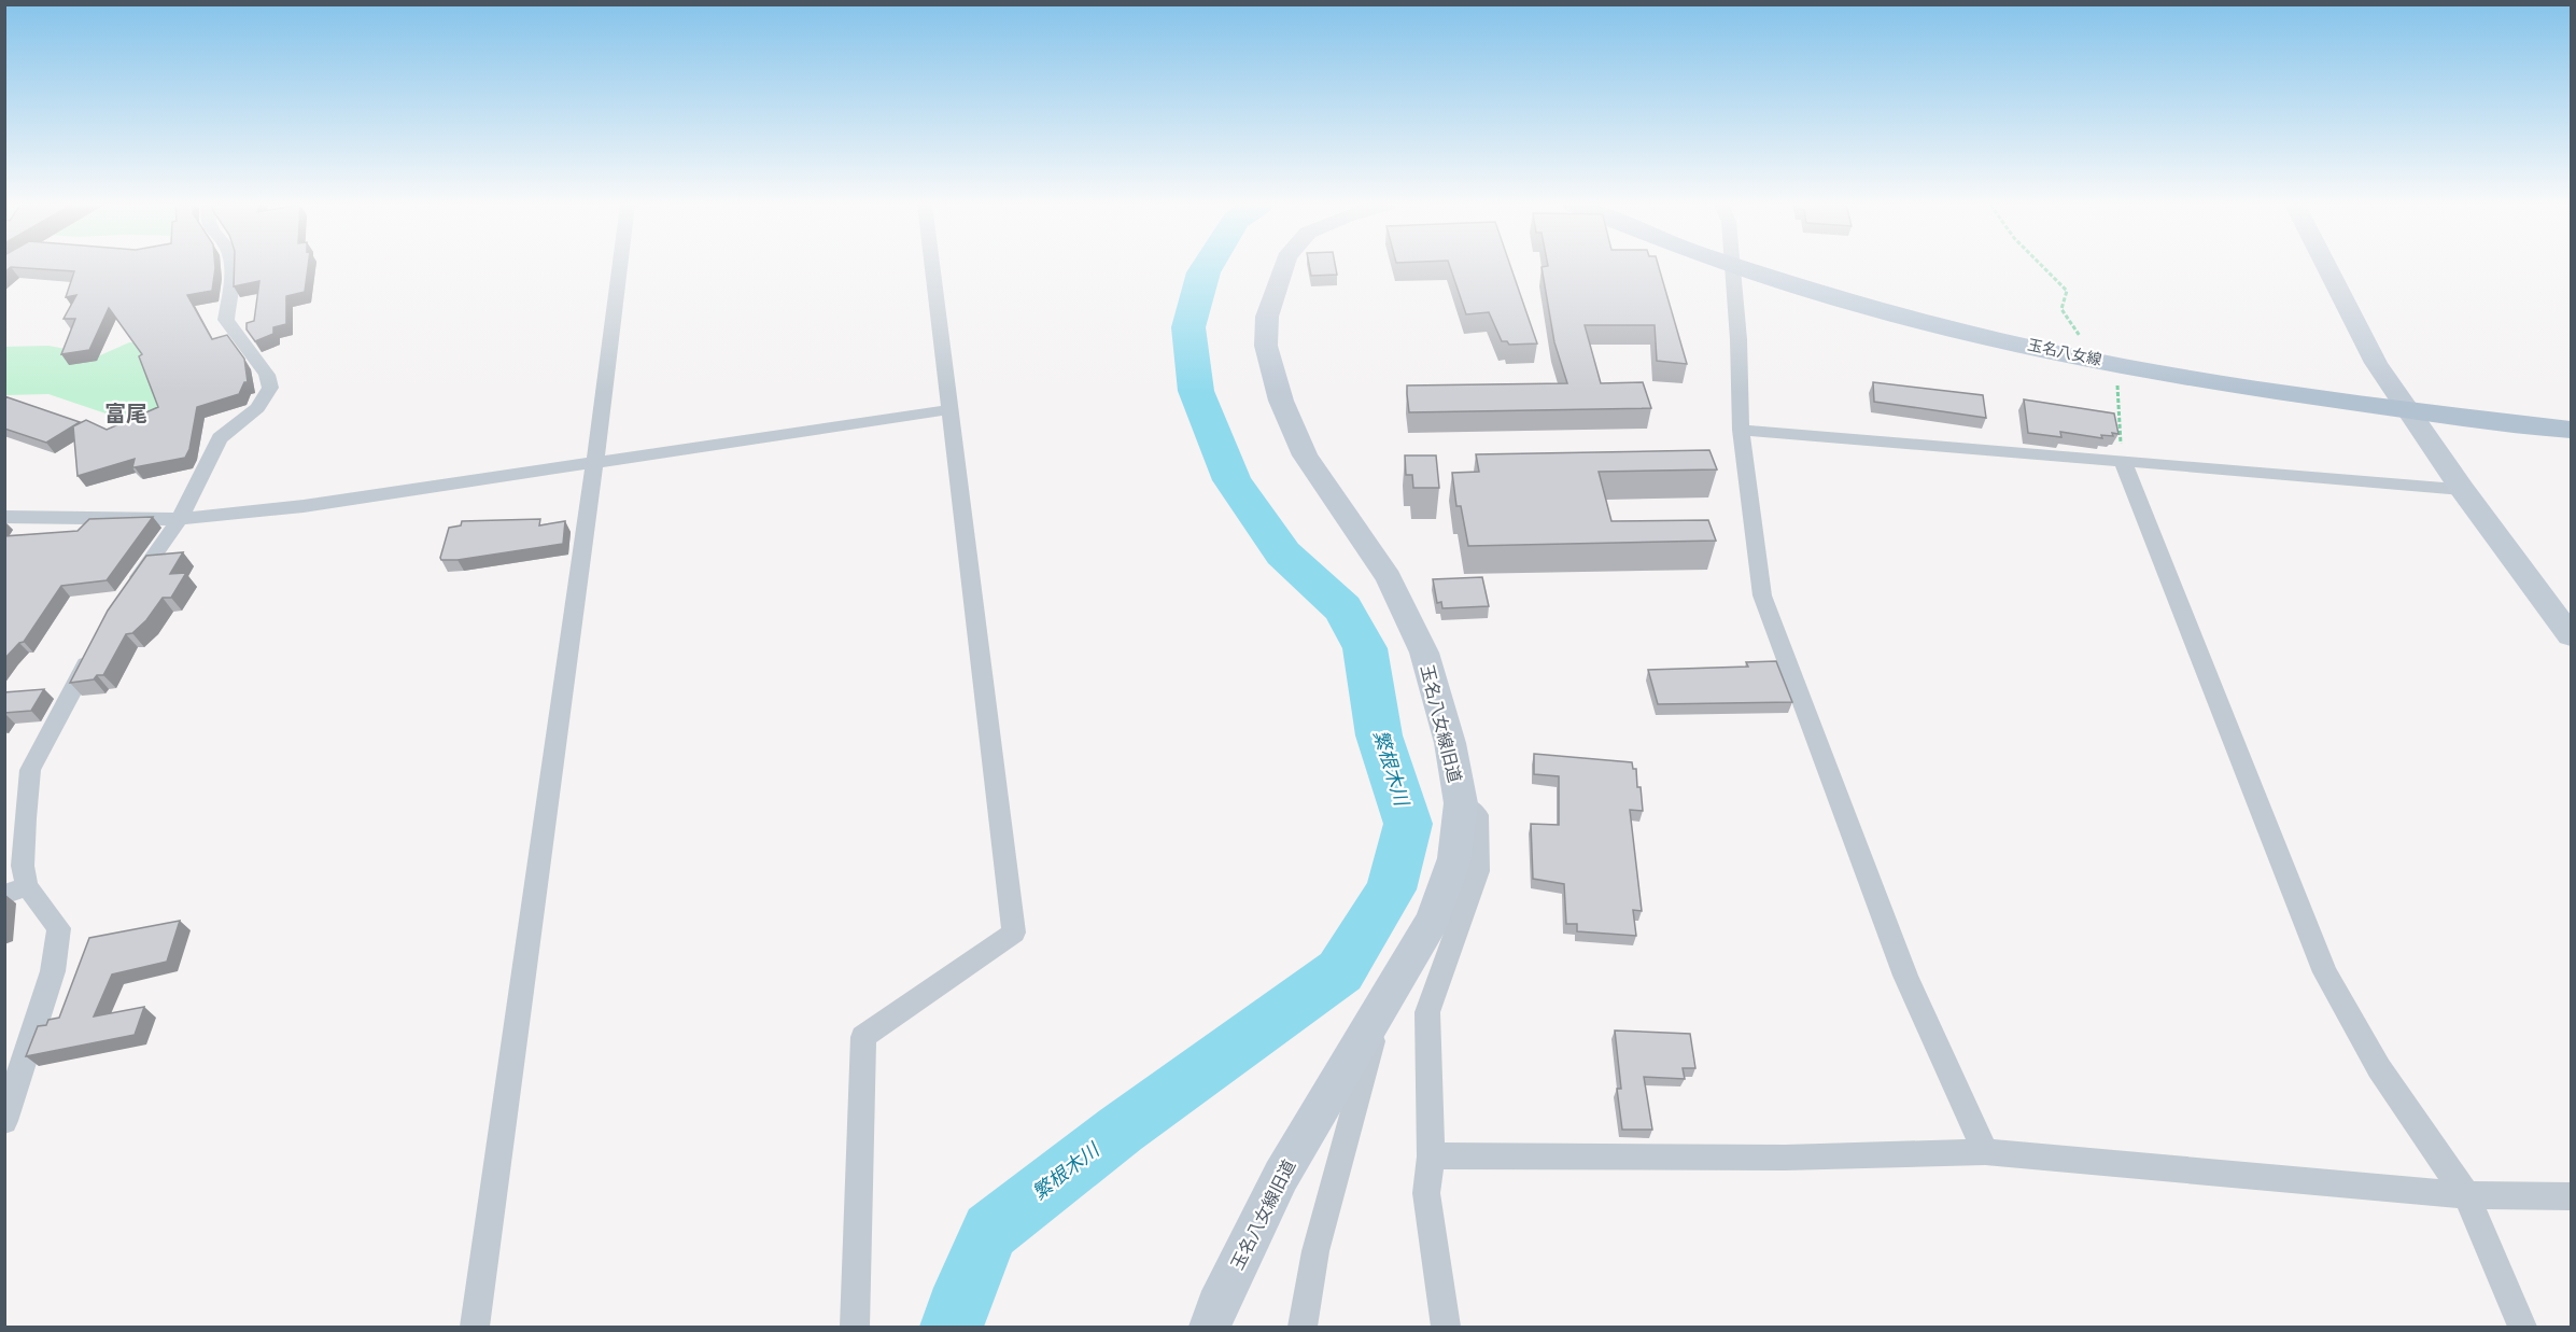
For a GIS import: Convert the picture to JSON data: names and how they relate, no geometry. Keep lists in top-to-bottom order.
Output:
{
  "streets": {
    "main road": ["玉名八女線"],
    "street": ["玉名八女線旧道"]
  },
  "districts": ["富尾"],
  "water": ["繁根木川"]
}
